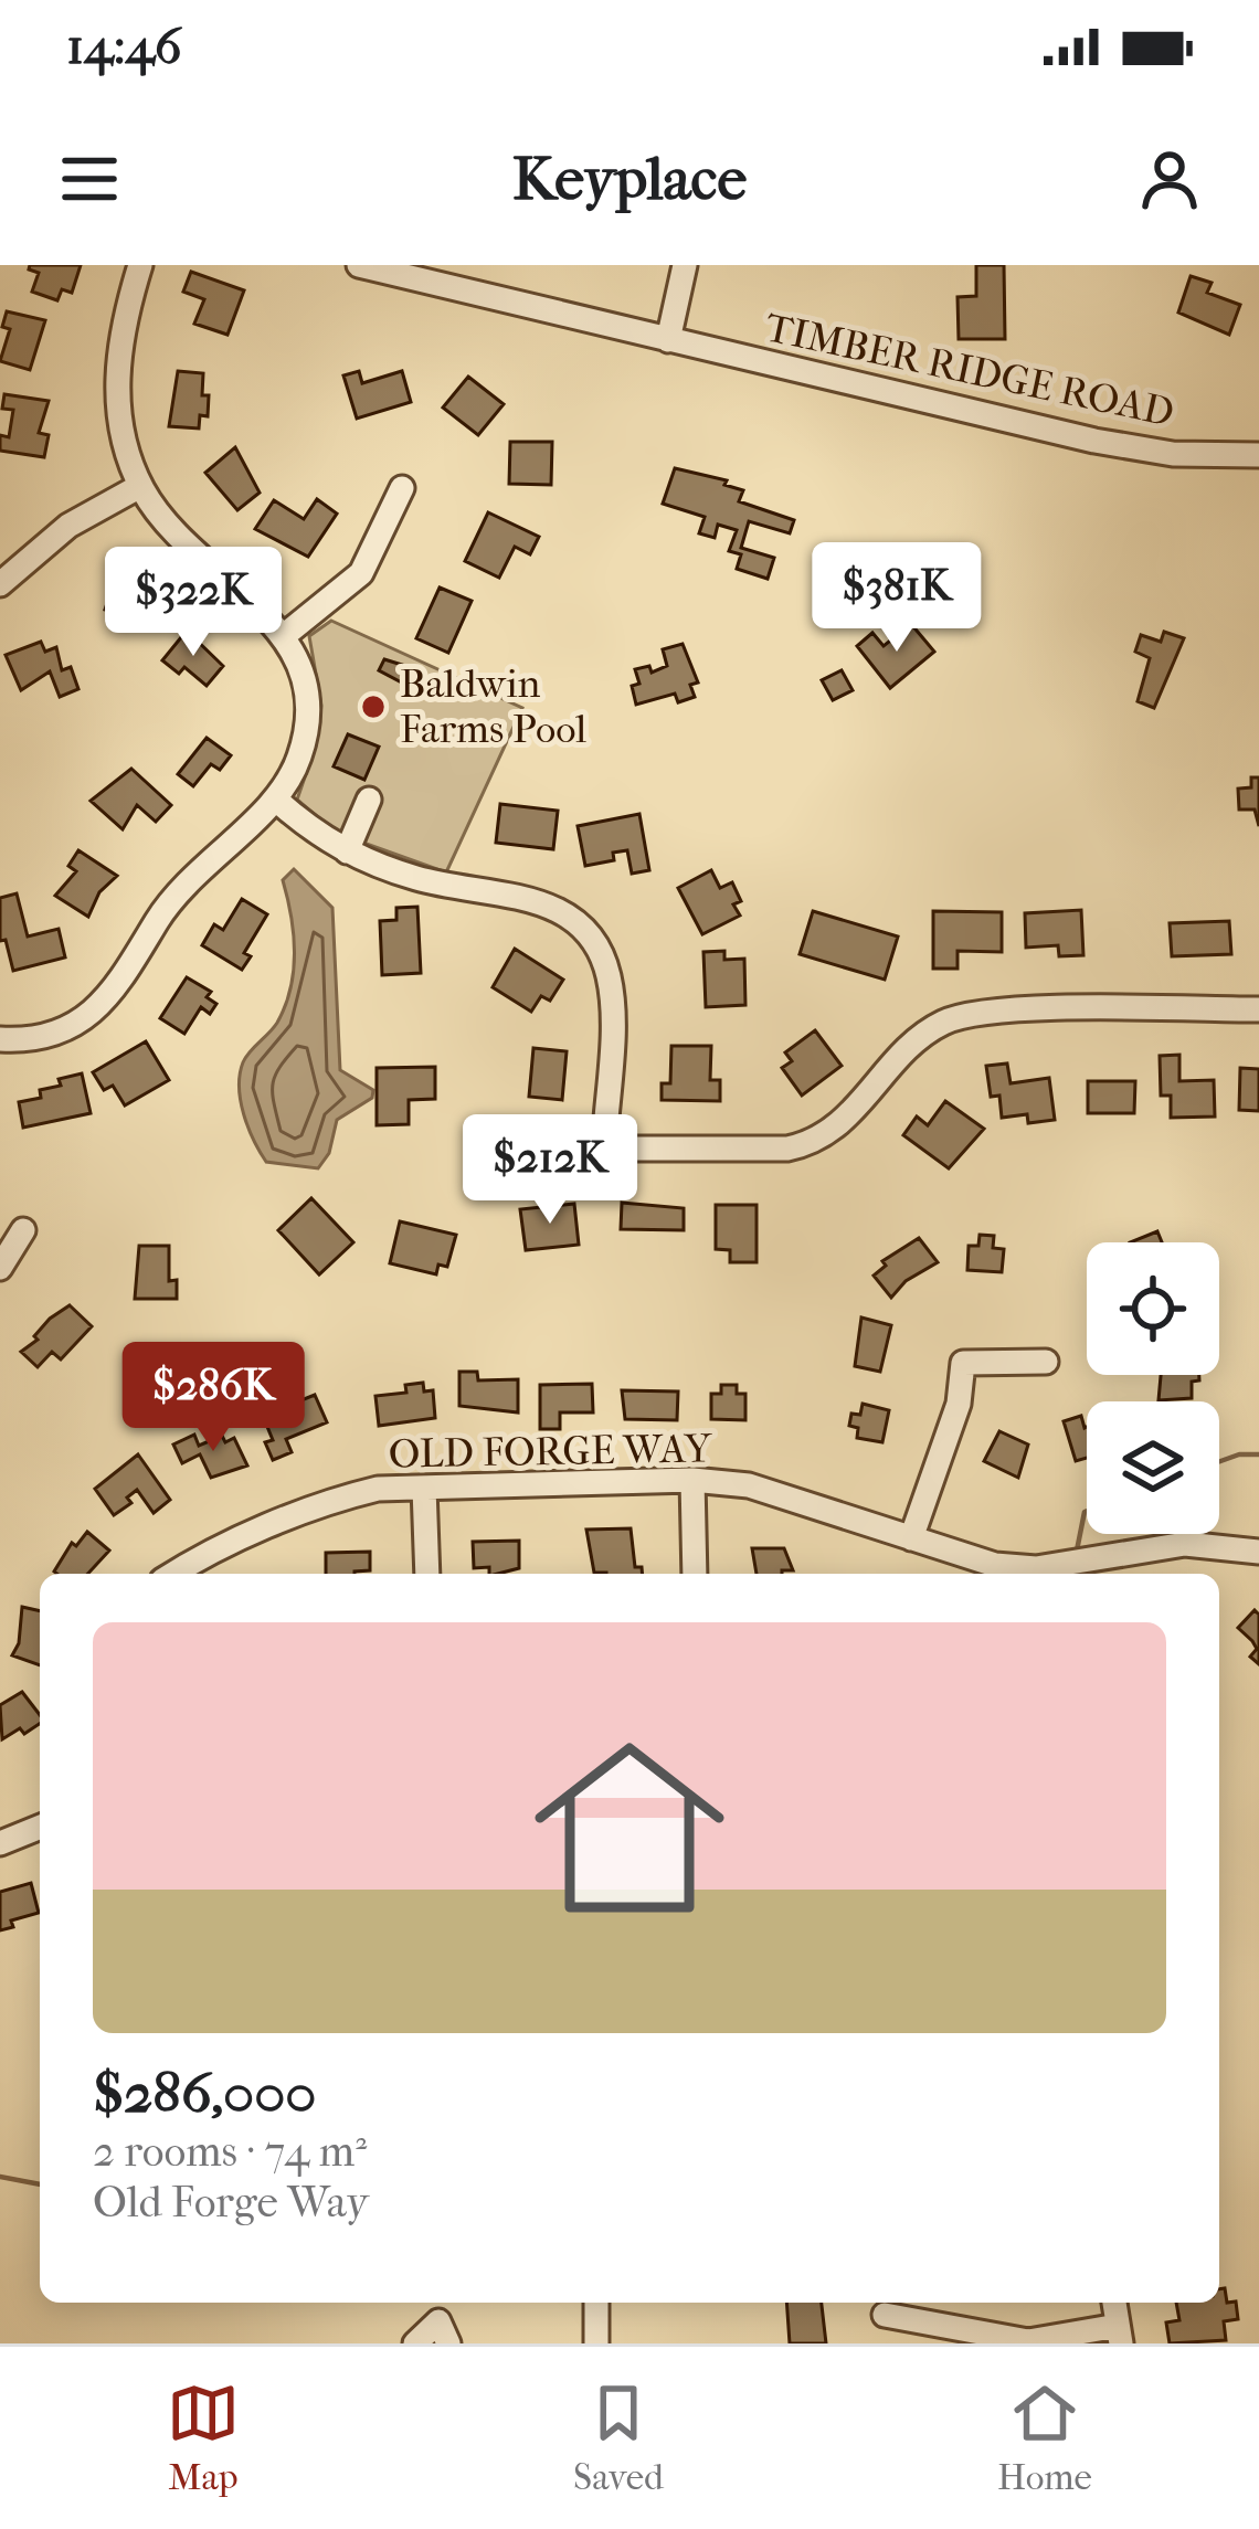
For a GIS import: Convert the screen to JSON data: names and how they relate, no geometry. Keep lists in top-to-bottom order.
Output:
{
  "streets": {
    "street": ["TIMBER RIDGE ROAD", "OLD FORGE WAY"]
  },
  "places": ["Baldwin Farms Pool"],
  "page": {
    "status": "14:46",
    "header": "Keyplace",
    "price": [
      "$381K",
      "$322K",
      "$212K",
      "$286K"
    ],
    "list": [
      {
        "name": "$286,000",
        "note": "2 rooms · 74 m² · Old Forge Way"
      }
    ],
    "tabs": ["Map", "Saved", "Home"]
  }
}
